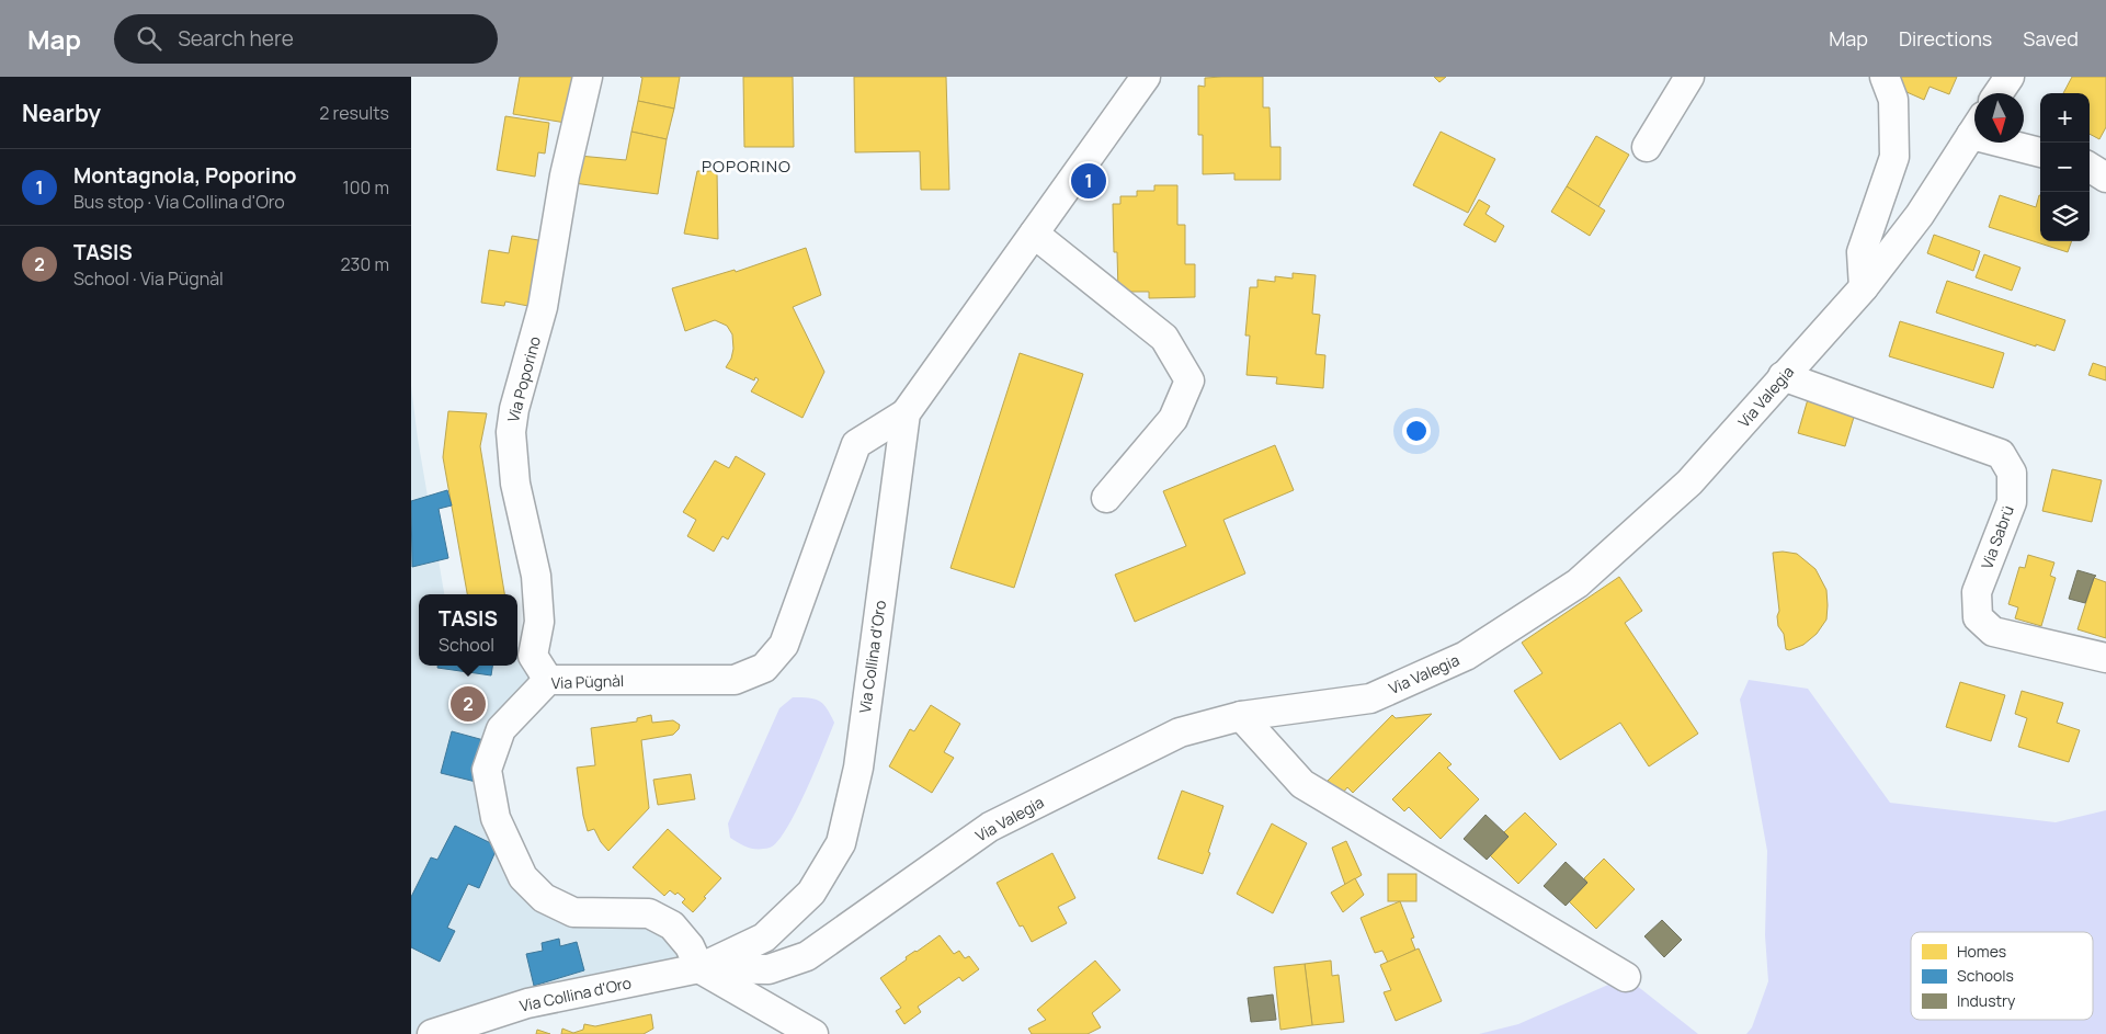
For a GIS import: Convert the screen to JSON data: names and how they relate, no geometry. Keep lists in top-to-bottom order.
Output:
{
  "streets": {
    "street": [
      "Via Poporino",
      "Via Valegia",
      "Via Sabrü",
      "Via Collina d'Oro",
      "Via Pügnàl"
    ]
  },
  "crossings": [
    ["Via Poporino", "Via Pügnàl"],
    ["Via Valegia", "Via Sabrü"],
    ["Via Valegia", "Via Collina d'Oro"],
    ["Via Valegia", "Via Pügnàl"],
    ["Via Collina d'Oro", "Via Pügnàl"]
  ],
  "districts": ["POPORINO"],
  "legend": ["Homes", "Schools", "Industry"],
  "north": "bottom",
  "page": {
    "header": "Map",
    "search": "Search here",
    "nav": ["Map", "Directions", "Saved"],
    "heading": ["Nearby", "2 results"],
    "map_buttons": ["+", "−"],
    "list": [
      {
        "mark": "1",
        "name": "Montagnola, Poporino",
        "note": "Bus stop · Via Collina d'Oro",
        "value": "100 m"
      },
      {
        "mark": "2",
        "name": "TASIS",
        "note": "School · Via Pügnàl",
        "value": "230 m"
      }
    ],
    "pins": ["1", "2"],
    "popup": ["TASIS", "School"]
  }
}
